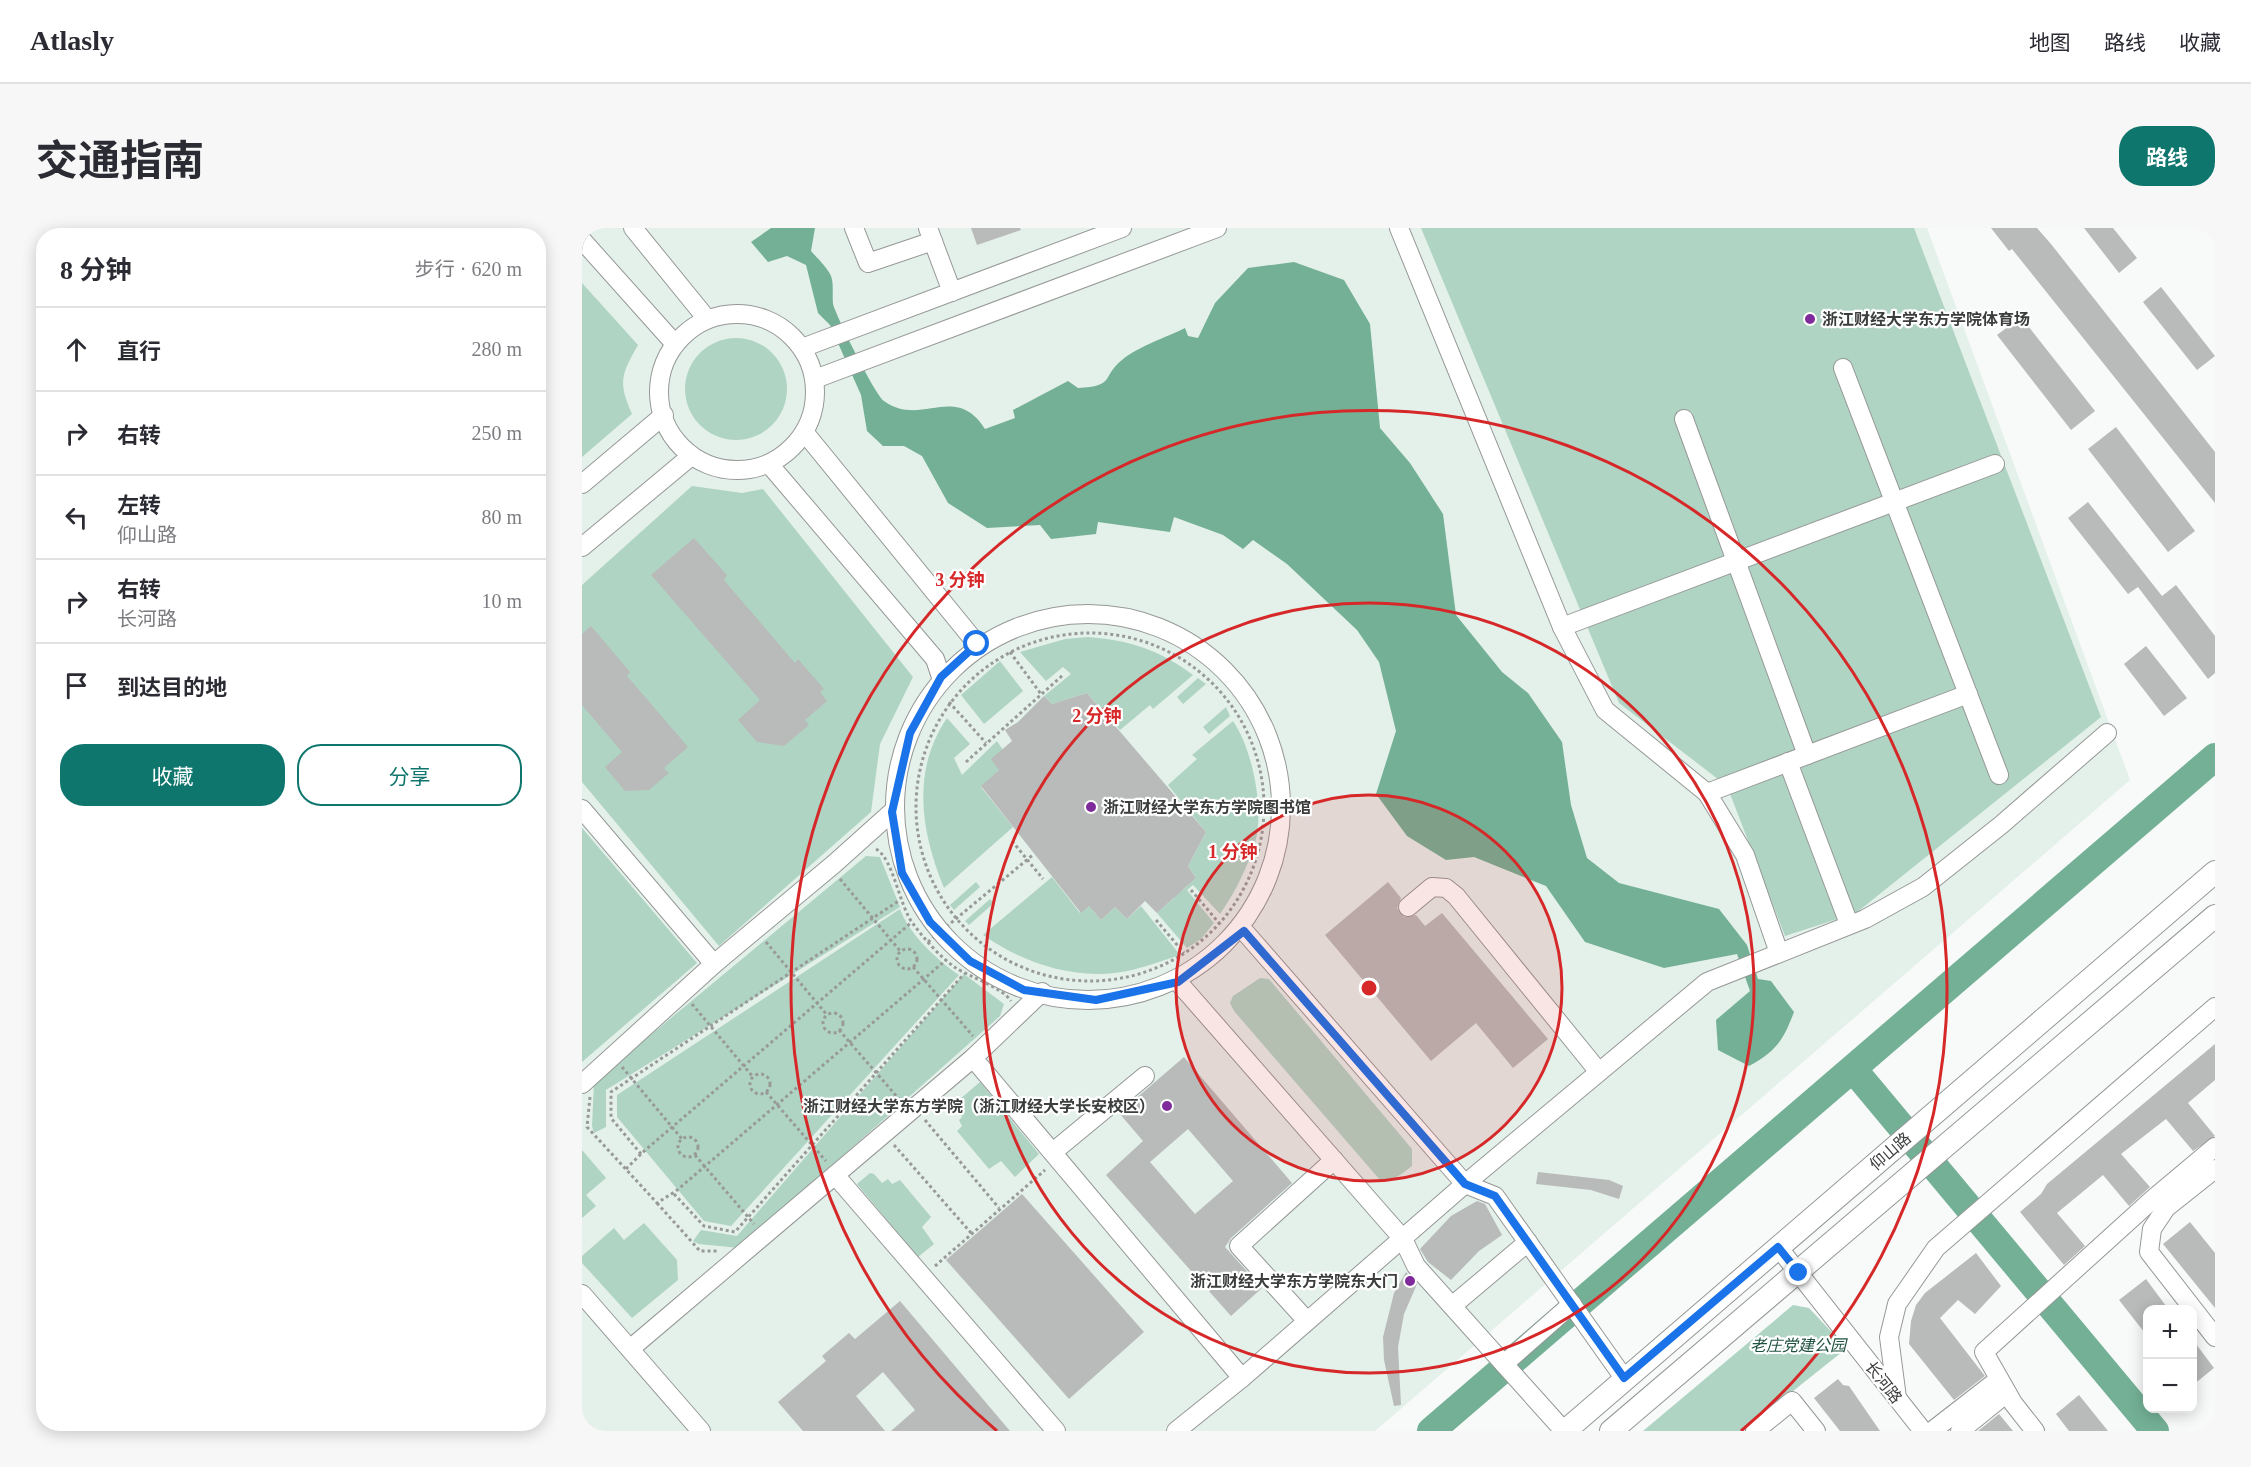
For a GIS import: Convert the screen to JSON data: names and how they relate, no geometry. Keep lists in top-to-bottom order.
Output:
{
  "streets": {
    "main road": ["仰山路"],
    "street": ["长河路"]
  },
  "crossings": [
    ["仰山路", "长河路"]
  ],
  "parks": ["老庄党建公园"],
  "places": [
    "浙江财经大学东方学院体育场",
    "浙江财经大学东方学院图书馆",
    "浙江财经大学东方学院（浙江财经大学长安校区）",
    "浙江财经大学东方学院东大门"
  ],
  "page": {
    "header": "Atlasly",
    "nav": ["地图", "路线", "收藏"],
    "title": "交通指南",
    "buttons": [
      "路线",
      ["收藏", "分享"]
    ],
    "heading": ["8 分钟", "步行 · 620 m"],
    "list": [
      ["直行", "280 m"],
      ["右转", "250 m"],
      ["左转", "仰山路", "80 m"],
      ["右转", "长河路", "10 m"],
      "到达目的地"
    ],
    "map_buttons": ["+", "−"]
  },
  "rings": ["3 分钟", "2 分钟", "1 分钟"]
}
